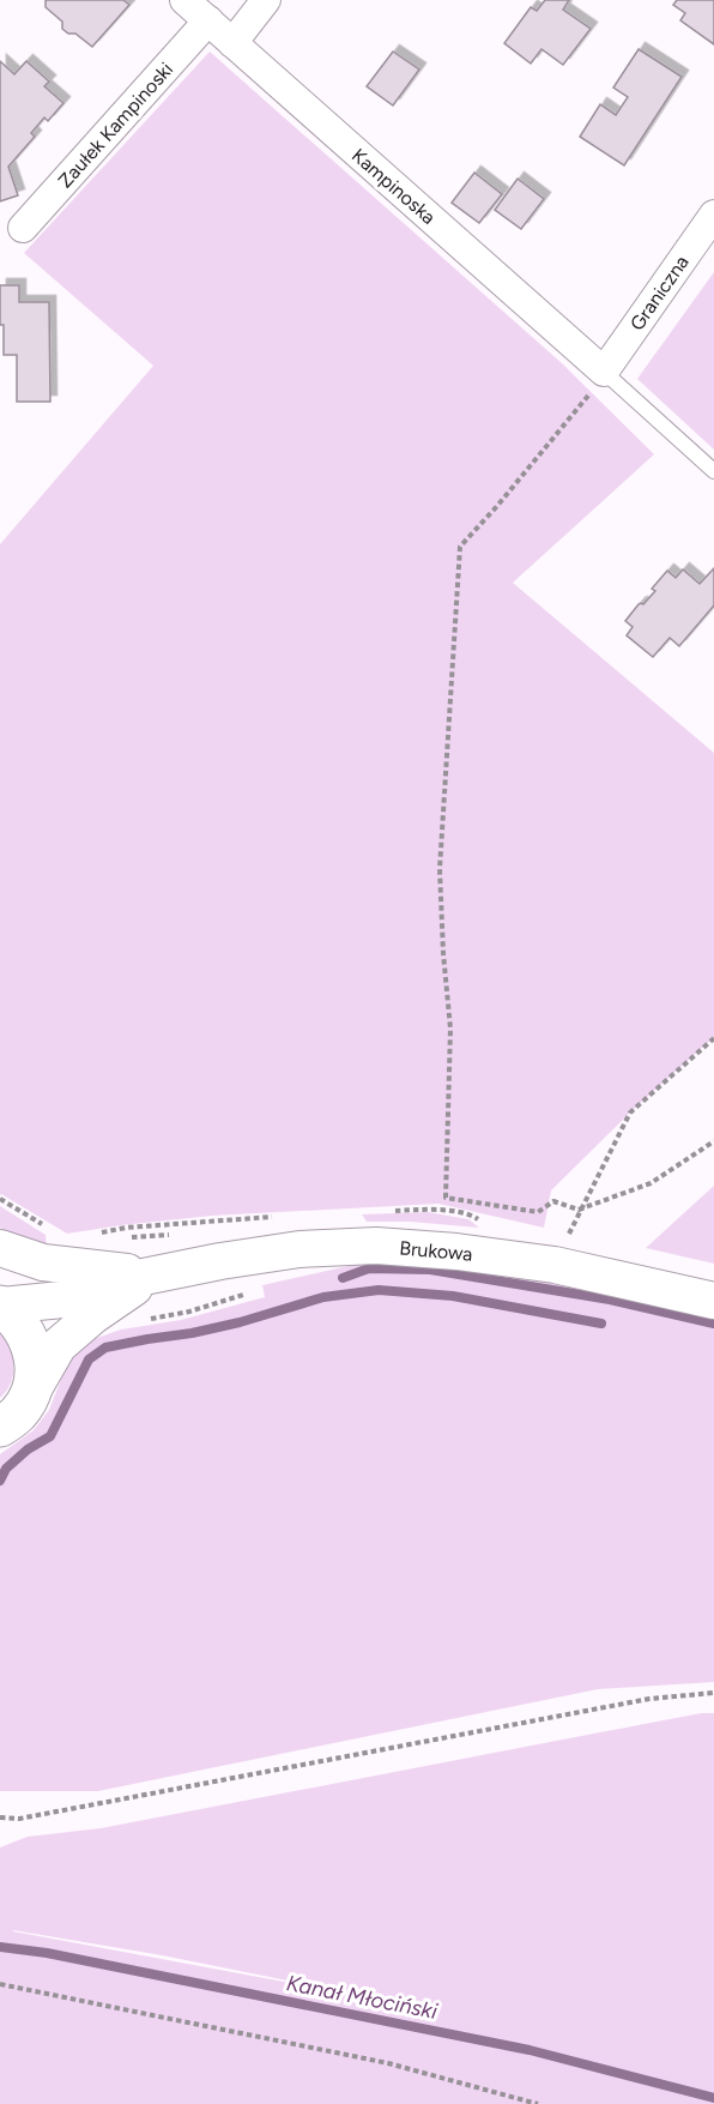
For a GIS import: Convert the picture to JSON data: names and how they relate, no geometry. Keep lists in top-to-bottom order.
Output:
{
  "streets": {
    "street": [
      "Zaułek Kampinoski",
      "Kampinoska",
      "Graniczna",
      "Brukowa"
    ]
  },
  "crossings": [
    ["Zaułek Kampinoski", "Kampinoska"],
    ["Kampinoska", "Graniczna"]
  ],
  "water": ["Kanał Młociński"]
}
